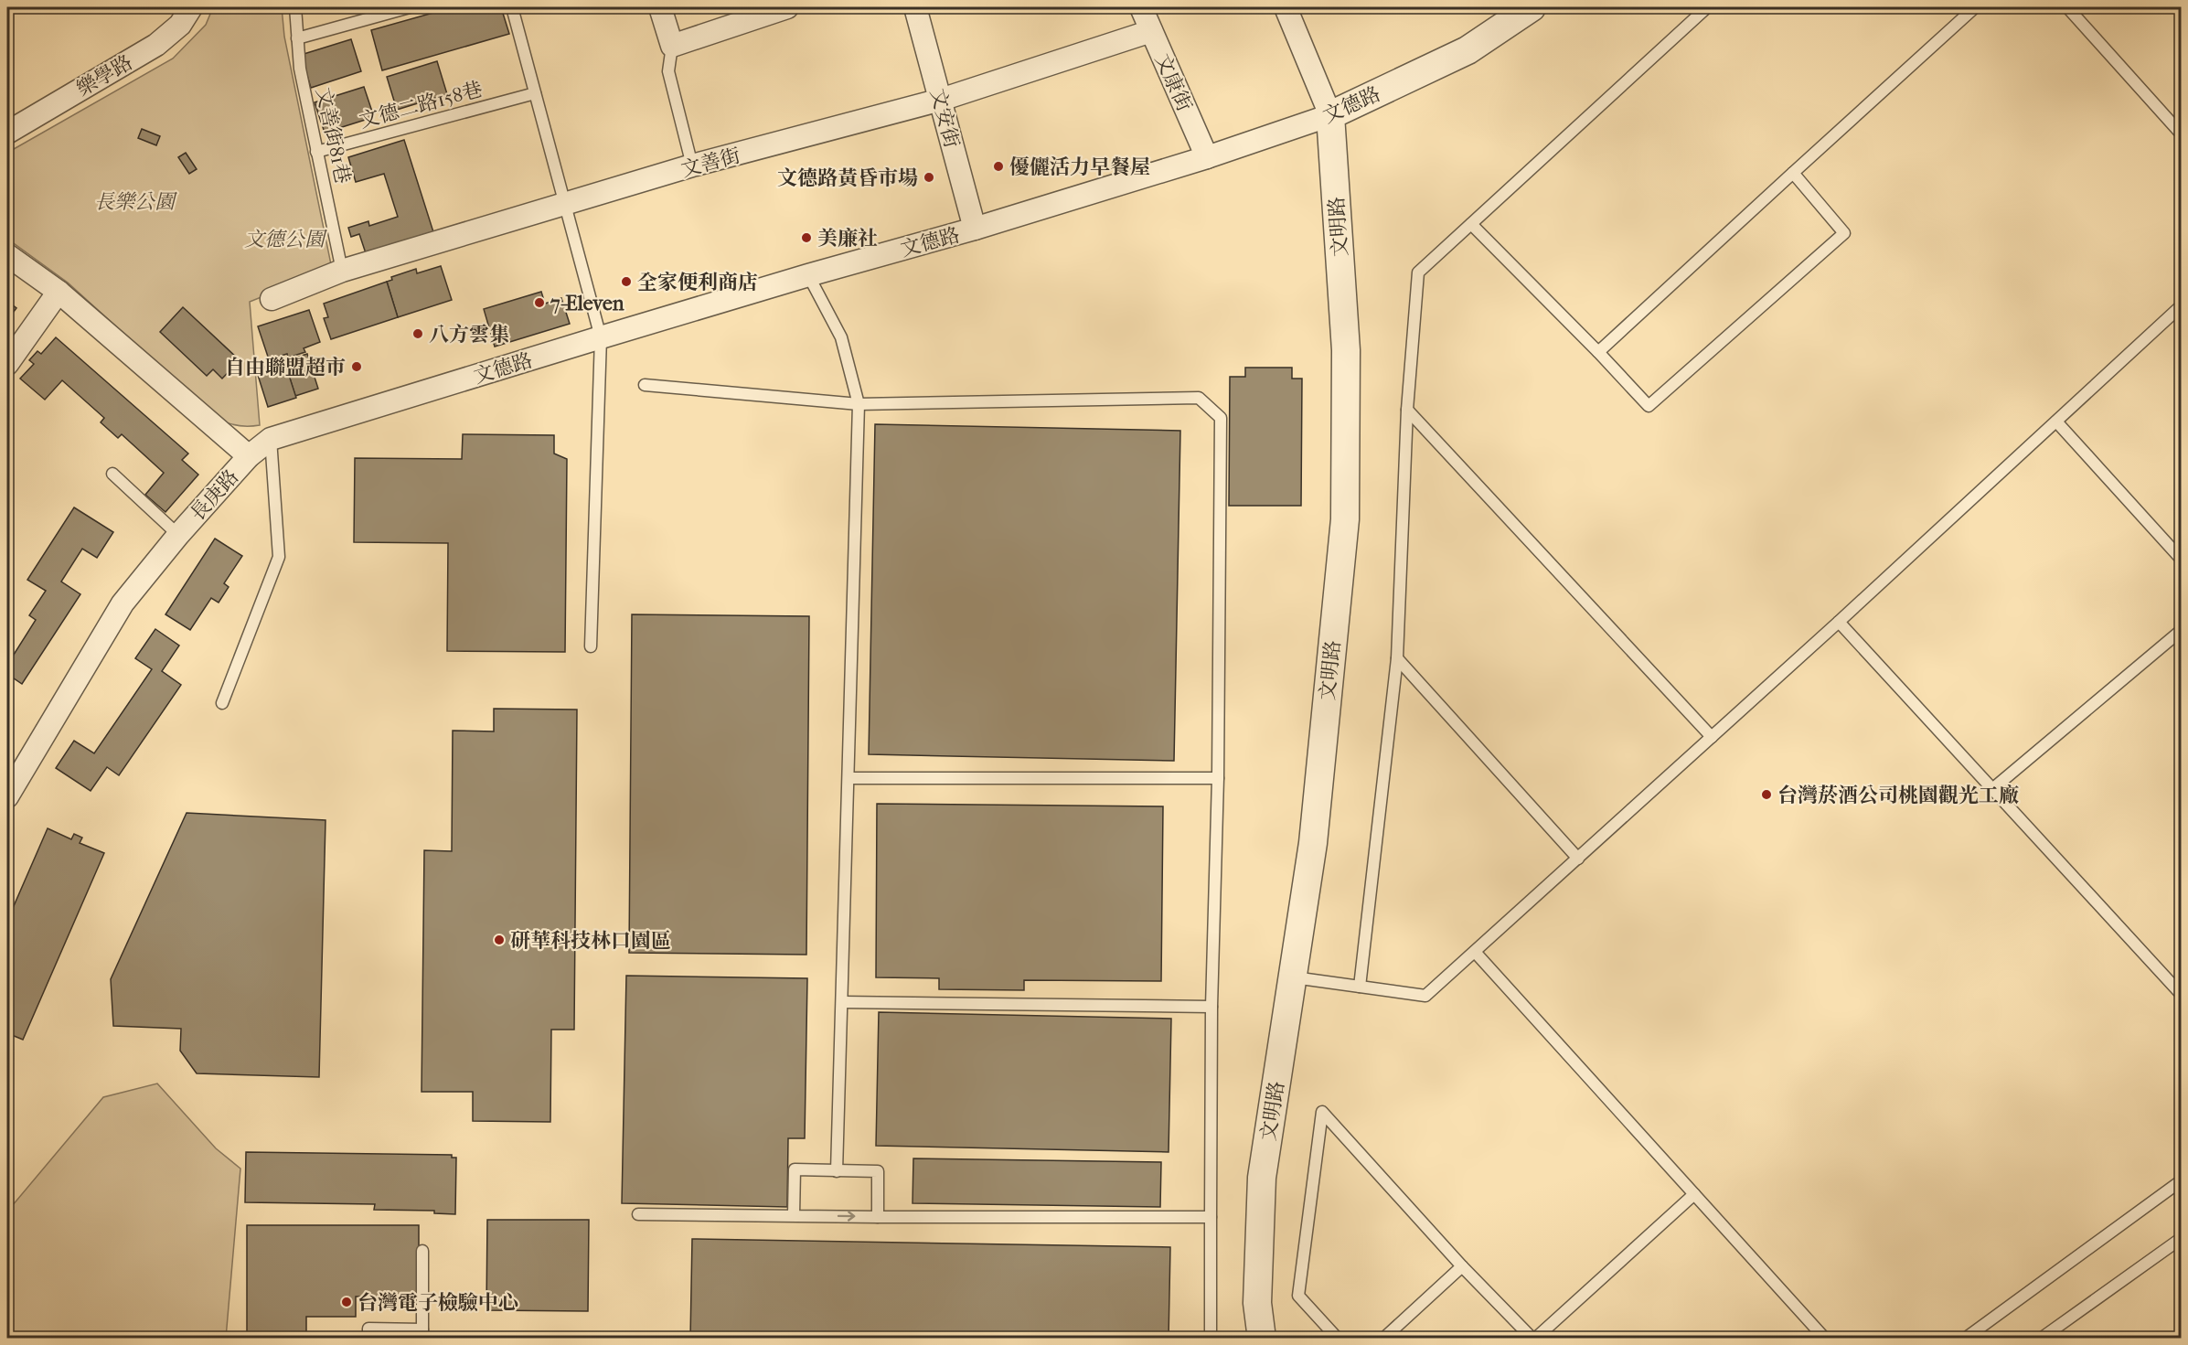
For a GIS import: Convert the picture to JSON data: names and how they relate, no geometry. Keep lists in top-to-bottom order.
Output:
{
  "streets": {
    "street": [
      "樂學路",
      "文康街",
      "文德路",
      "文安街",
      "文善街",
      "文明路",
      "長庚路"
    ],
    "lane": ["文德二路158巷", "文善街81巷"]
  },
  "crossings": [
    ["文康街", "文德路"],
    ["文康街", "文善街"],
    ["文德二路158巷", "文善街81巷"],
    ["文德路", "文安街"],
    ["文德路", "文明路"],
    ["文德路", "長庚路"],
    ["文安街", "文善街"],
    ["文善街81巷", "文善街"]
  ],
  "parks": ["長樂公園", "文德公園"],
  "places": [
    "優儷活力早餐屋",
    "文德路黃昏市場",
    "美廉社",
    "全家便利商店",
    "7-Eleven",
    "八方雲集",
    "自由聯盟超市",
    "台灣菸酒公司桃園觀光工廠",
    "研華科技林口園區",
    "台灣電子檢驗中心"
  ]
}
